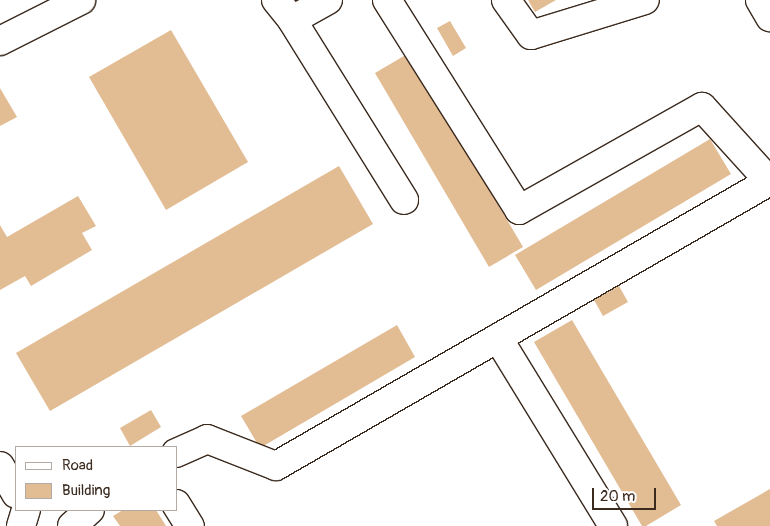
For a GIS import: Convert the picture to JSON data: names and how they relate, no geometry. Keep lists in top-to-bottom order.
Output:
{
  "legend": ["Road", "Building"],
  "scale_bar": "20 m"
}
